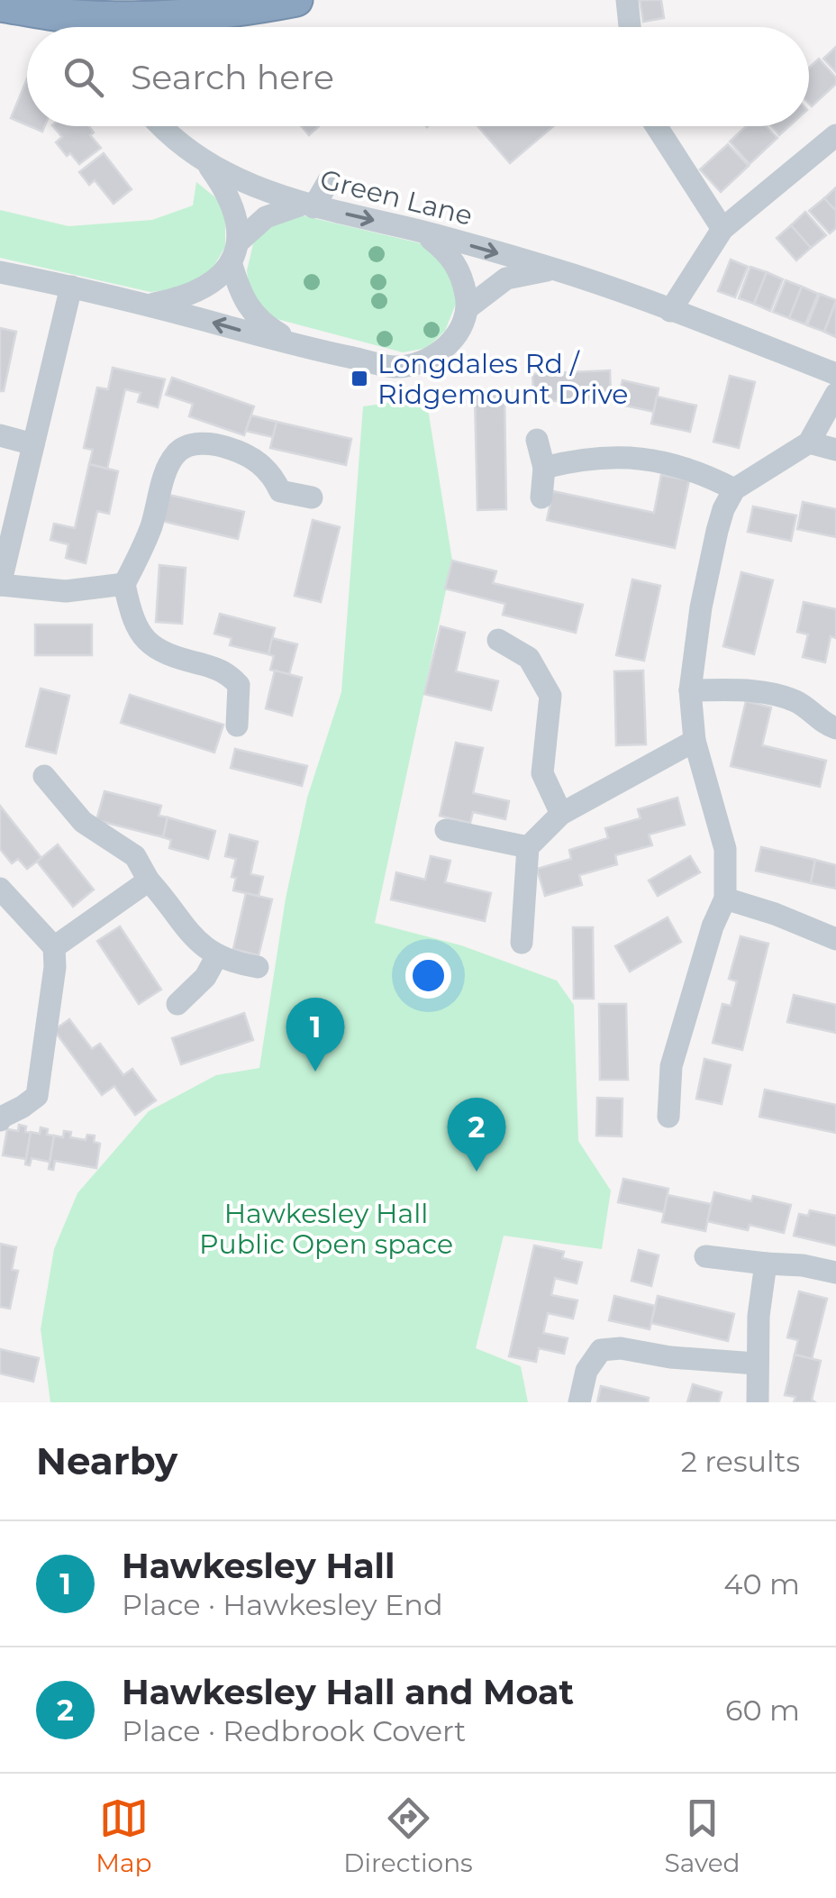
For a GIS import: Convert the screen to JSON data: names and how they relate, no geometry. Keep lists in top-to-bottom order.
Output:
{
  "streets": {
    "street": ["Green Lane"]
  },
  "parks": ["Hawkesley Hall Public Open space"],
  "places": {
    "transit": ["Longdales Rd / Ridgemount Drive"]
  },
  "page": {
    "search": "Search here",
    "pins": ["1", "2"],
    "heading": ["Nearby", "2 results"],
    "list": [
      {
        "mark": "1",
        "name": "Hawkesley Hall",
        "note": "Place · Hawkesley End",
        "value": "40 m"
      },
      {
        "mark": "2",
        "name": "Hawkesley Hall and Moat",
        "note": "Place · Redbrook Covert",
        "value": "60 m"
      }
    ],
    "nav": ["Map", "Directions", "Saved"]
  }
}
